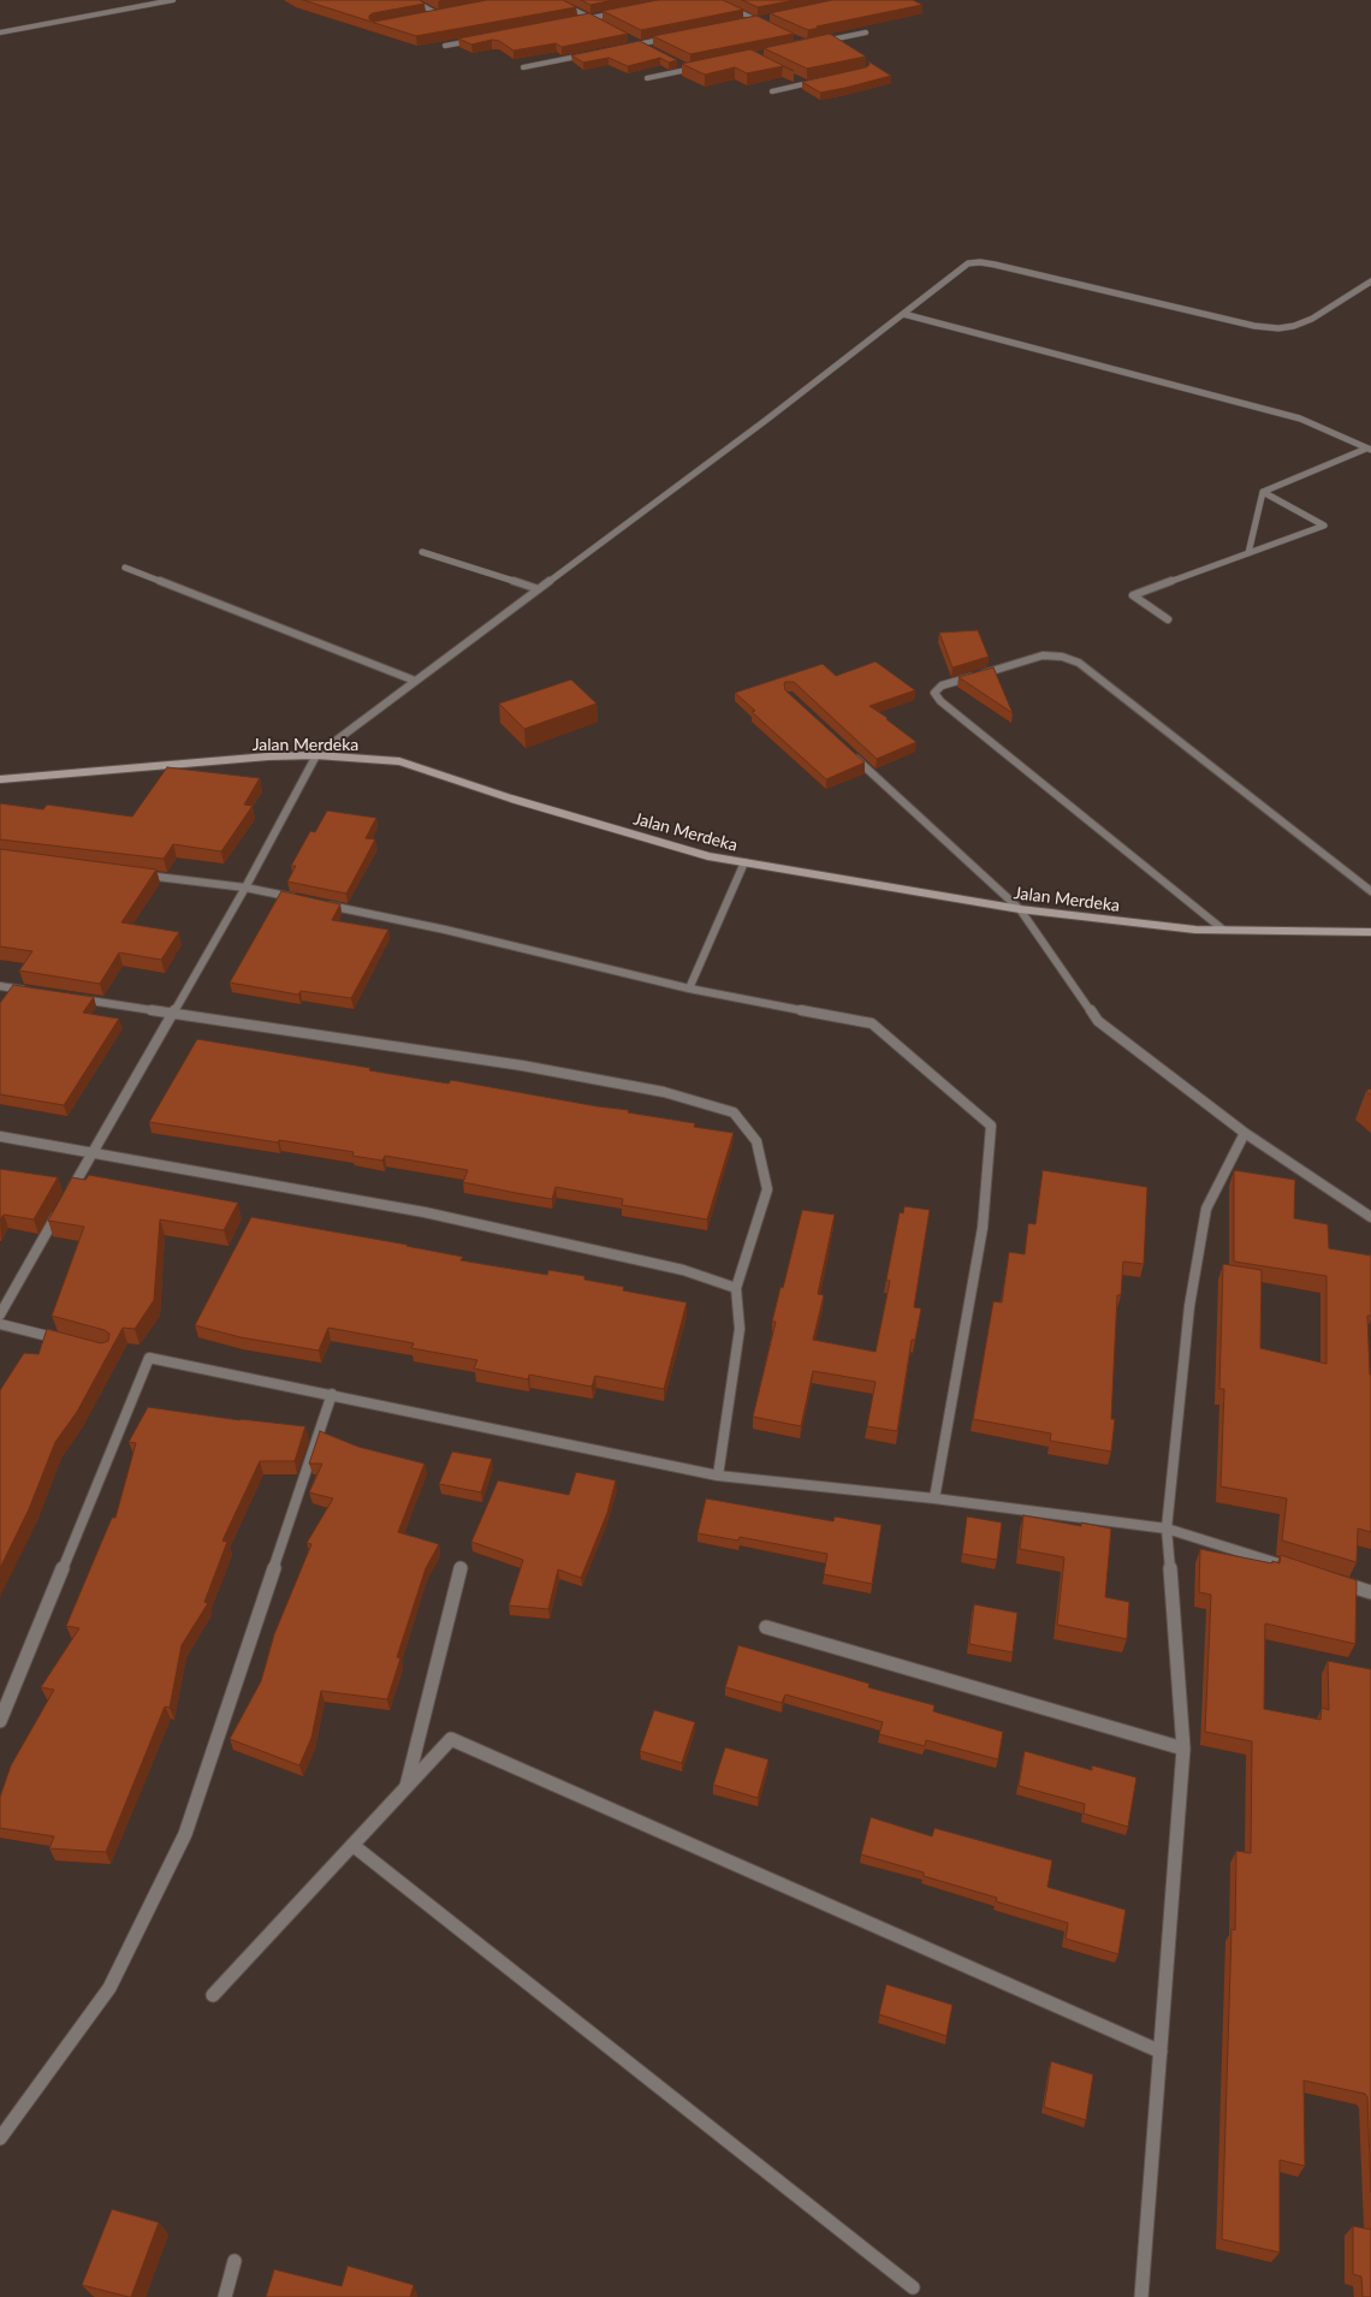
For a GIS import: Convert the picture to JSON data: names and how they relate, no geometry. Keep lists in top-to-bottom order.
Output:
{
  "streets": {
    "street": ["Jalan Merdeka"]
  }
}
